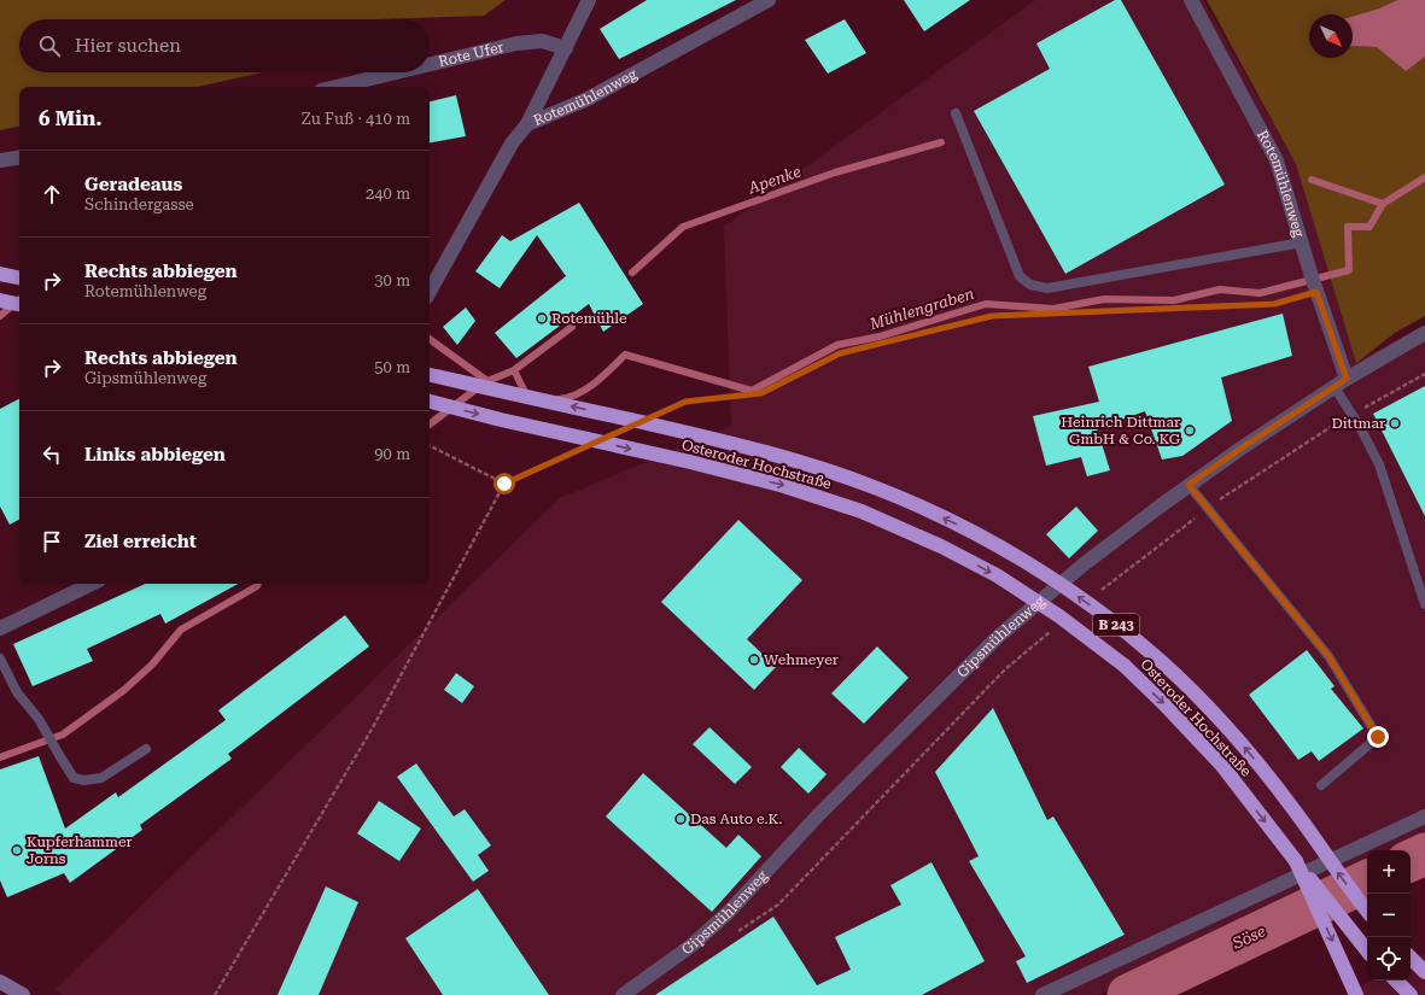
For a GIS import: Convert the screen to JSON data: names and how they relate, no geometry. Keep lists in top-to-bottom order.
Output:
{
  "streets": {
    "highway": ["Osteroder Hochstraße", "B 243"],
    "street": ["Rote Ufer", "Rotemühlenweg", "Gipsmühlenweg"]
  },
  "crossings": [
    ["Rotemühlenweg", "Gipsmühlenweg"]
  ],
  "water": ["Apenke", "Mühlengraben", "Söse"],
  "places": [
    "Rotemühle",
    "Dittmar",
    "Heinrich Dittmar GmbH & Co. KG",
    "Wehmeyer",
    "Das Auto e.K.",
    "Kupferhammer Jorns"
  ],
  "north": "bottom right",
  "page": {
    "search": "Hier suchen",
    "heading": ["6 Min.", "Zu Fuß · 410 m"],
    "list": [
      ["Geradeaus", "Schindergasse", "240 m"],
      ["Rechts abbiegen", "Rotemühlenweg", "30 m"],
      ["Rechts abbiegen", "Gipsmühlenweg", "50 m"],
      ["Links abbiegen", "90 m"],
      "Ziel erreicht"
    ],
    "map_buttons": ["+", "−"]
  }
}
